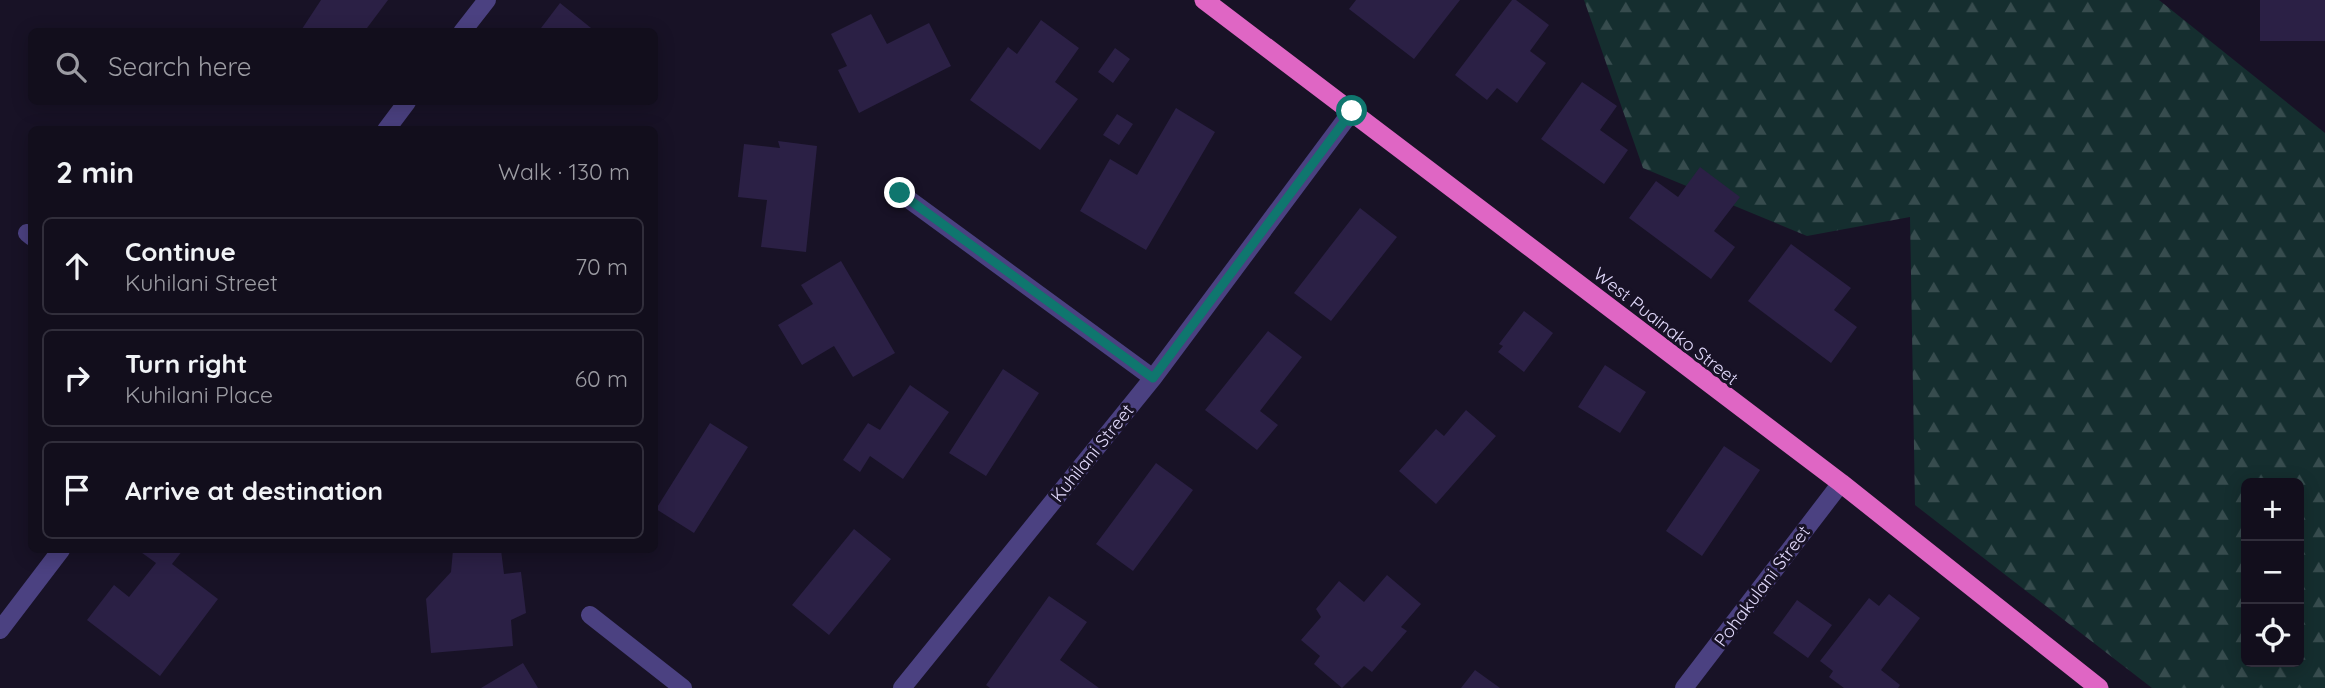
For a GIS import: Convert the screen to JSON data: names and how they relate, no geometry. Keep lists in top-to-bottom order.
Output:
{
  "streets": {
    "highway": ["West Puainako Street"],
    "street": ["Kuhilani Street", "Pohakulani Street"]
  },
  "crossings": [
    ["West Puainako Street", "Kuhilani Street"],
    ["West Puainako Street", "Pohakulani Street"]
  ],
  "page": {
    "search": "Search here",
    "heading": ["2 min", "Walk · 130 m"],
    "list": [
      ["Continue", "Kuhilani Street", "70 m"],
      ["Turn right", "Kuhilani Place", "60 m"],
      "Arrive at destination"
    ],
    "map_buttons": ["+", "−"]
  }
}
